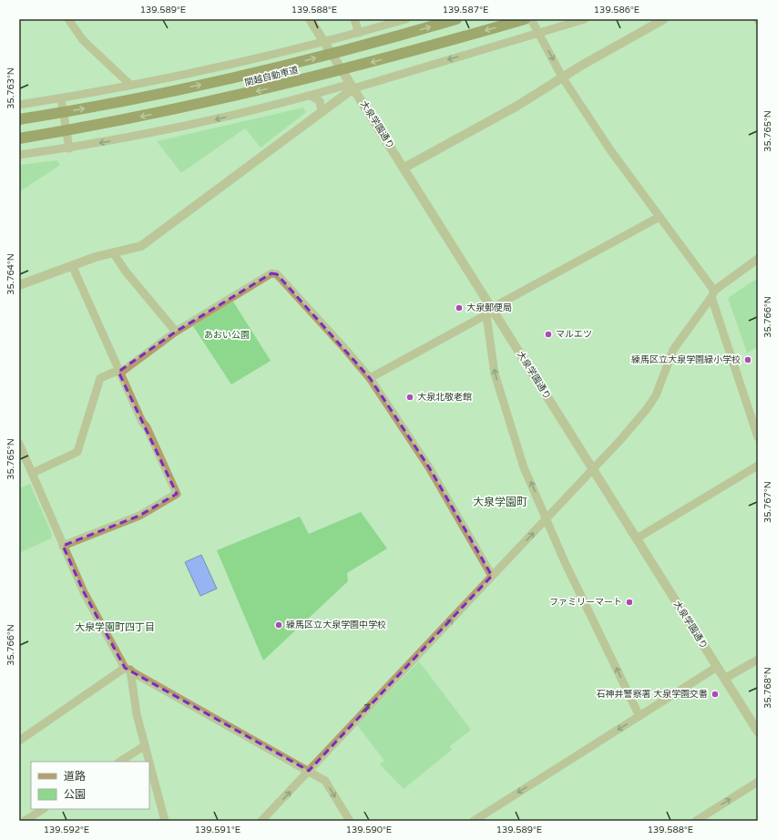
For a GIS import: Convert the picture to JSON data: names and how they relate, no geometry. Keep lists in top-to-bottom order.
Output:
{
  "streets": {
    "highway": ["関越自動車道"],
    "street": ["大泉学園通り"]
  },
  "districts": ["大泉学園町", "大泉学園町四丁目"],
  "parks": ["あおい公園"],
  "places": [
    "大泉郵便局",
    "マルエツ",
    "練馬区立大泉学園緑小学校",
    "大泉北敬老館",
    "ファミリーマート",
    "練馬区立大泉学園中学校",
    "石神井警察署 大泉学園交番"
  ],
  "legend": ["道路", "公園"],
  "coordinates": [
    "139.589°E",
    "139.588°E",
    "139.587°E",
    "139.586°E",
    "35.763°N",
    "35.765°N",
    "35.764°N",
    "35.766°N",
    "35.767°N",
    "35.768°N",
    "139.592°E",
    "139.591°E",
    "139.590°E"
  ]
}
